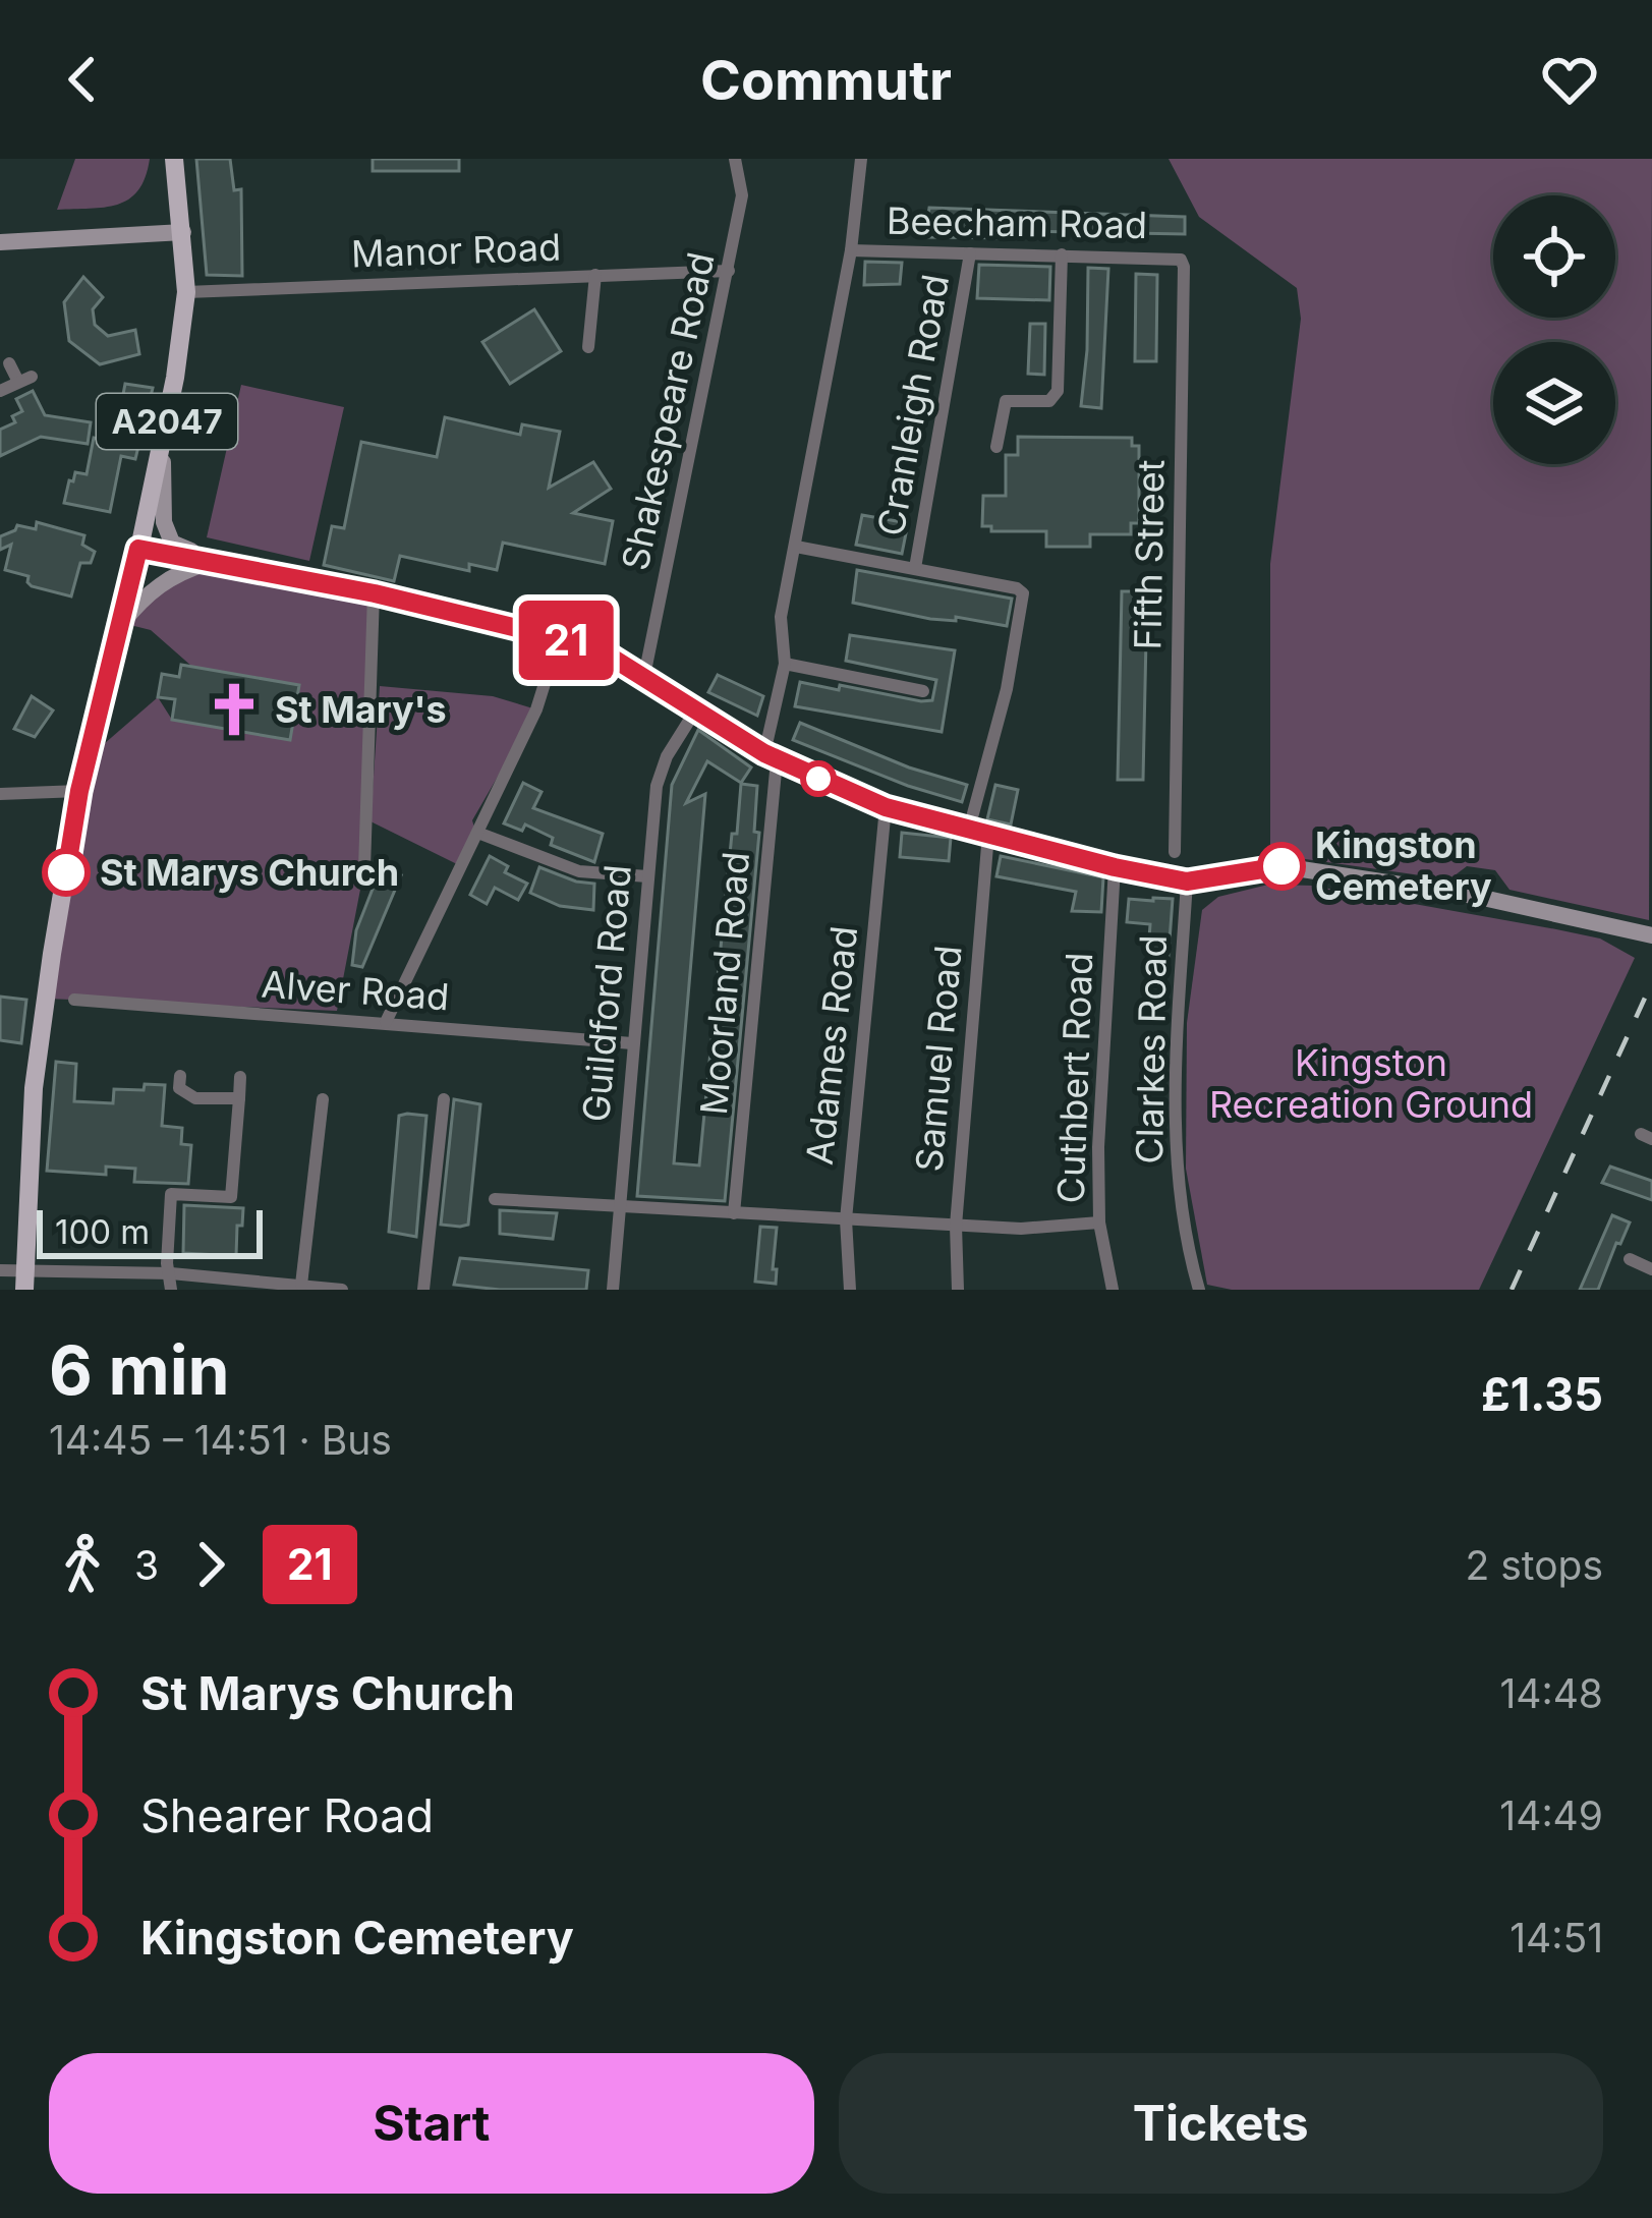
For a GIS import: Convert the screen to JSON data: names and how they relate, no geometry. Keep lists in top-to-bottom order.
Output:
{
  "streets": {
    "main road": ["A2047"],
    "street": [
      "Beecham Road",
      "Manor Road",
      "Cranleigh Road",
      "Shakespeare Road",
      "Fifth Street",
      "Moorland Road",
      "Alver Road",
      "Guildford Road",
      "Adames Road",
      "Clarkes Road",
      "Samuel Road",
      "Cuthbert Road"
    ]
  },
  "crossings": [
    ["Beecham Road", "Cranleigh Road"],
    ["Beecham Road", "Fifth Street"],
    ["Beecham Road", "Moorland Road"],
    ["Manor Road", "Shakespeare Road"],
    ["Manor Road", "A2047"],
    ["Cranleigh Road", "Samuel Road"],
    ["Alver Road", "Guildford Road"]
  ],
  "parks": ["Kingston Recreation Ground"],
  "places": {
    "church": ["St Mary's"],
    "other": ["Kingston Cemetery", "St Marys Church"]
  },
  "lines": ["bus line 21"],
  "scale_bar": "100 m",
  "page": {
    "header": "Commutr",
    "on_map": "21",
    "scale": "100 m",
    "heading": ["6 min", "14:45 – 14:51 · Bus", "£1.35"],
    "legs": ["3", "21", "2 stops"],
    "list": [
      {
        "name": "St Marys Church",
        "value": "14:48"
      },
      {
        "name": "Shearer Road",
        "value": "14:49"
      },
      {
        "name": "Kingston Cemetery",
        "value": "14:51"
      }
    ],
    "buttons": ["Start", "Tickets"]
  }
}
